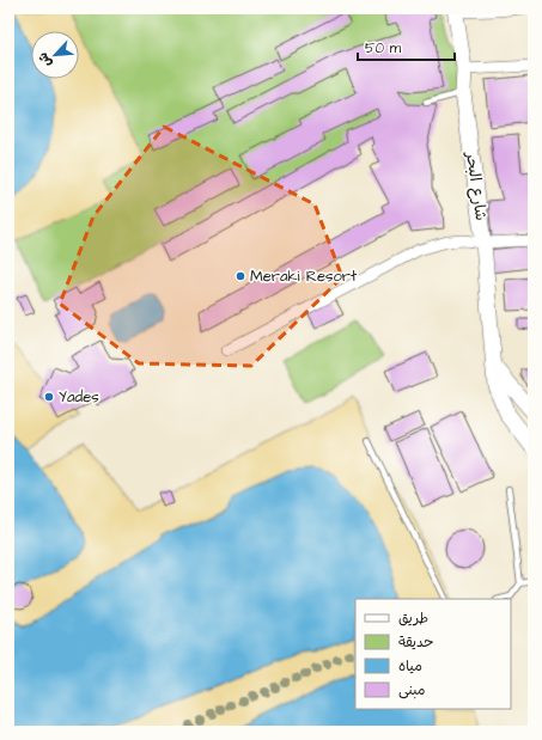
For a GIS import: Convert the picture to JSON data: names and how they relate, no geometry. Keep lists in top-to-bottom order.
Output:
{
  "streets": {
    "main road": ["شارع البحر"]
  },
  "places": ["Meraki Resort", "Yades"],
  "legend": [
    "طريق",
    "حديقة",
    "مياه",
    "مبنى"
  ],
  "scale_bar": "50 m",
  "north": "bottom left"
}
